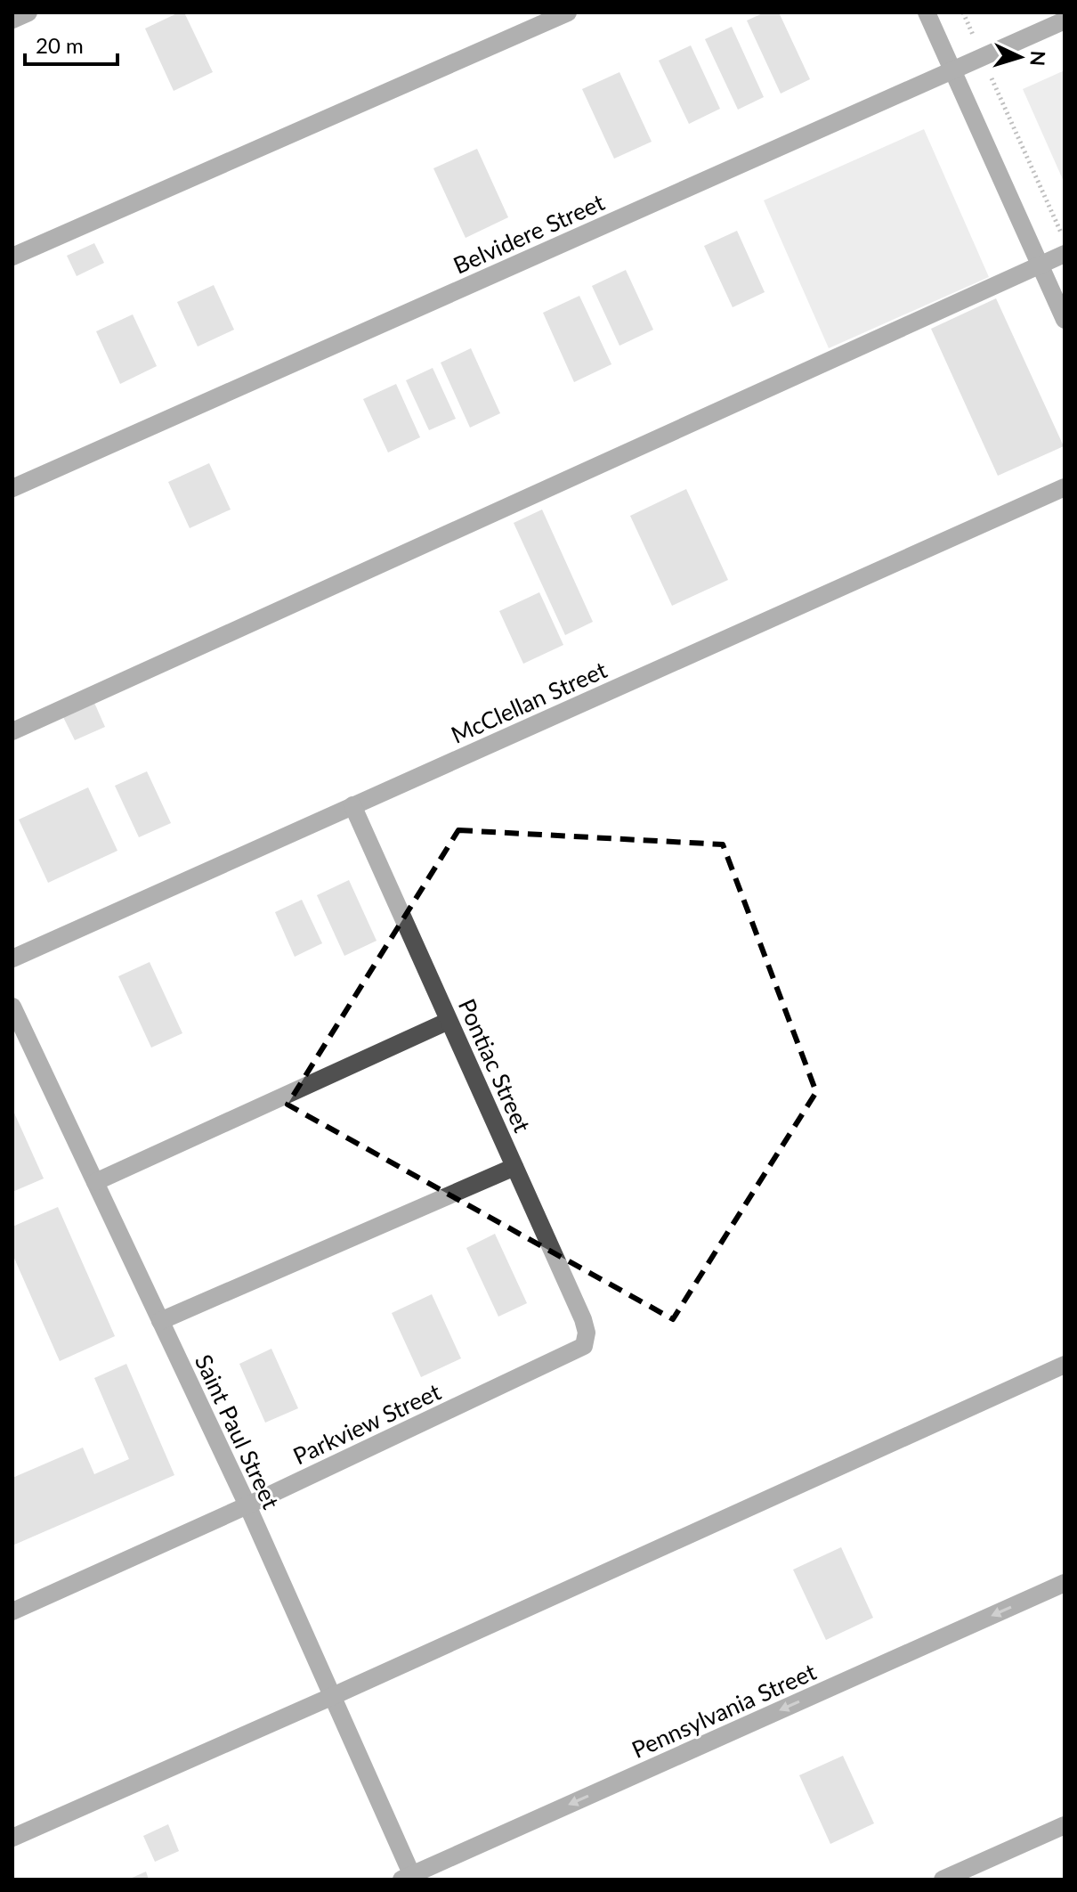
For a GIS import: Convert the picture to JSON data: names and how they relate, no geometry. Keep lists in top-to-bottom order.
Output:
{
  "streets": {
    "street": [
      "Belvidere Street",
      "McClellan Street",
      "Pontiac Street",
      "Parkview Street",
      "Saint Paul Street",
      "Pennsylvania Street"
    ]
  },
  "crossings": [
    ["McClellan Street", "Pontiac Street"],
    ["Pontiac Street", "Parkview Street"],
    ["Parkview Street", "Saint Paul Street"],
    ["Saint Paul Street", "Pennsylvania Street"]
  ],
  "one_way": ["Pennsylvania Street"],
  "scale_bar": "20 m",
  "north": "right"
}
